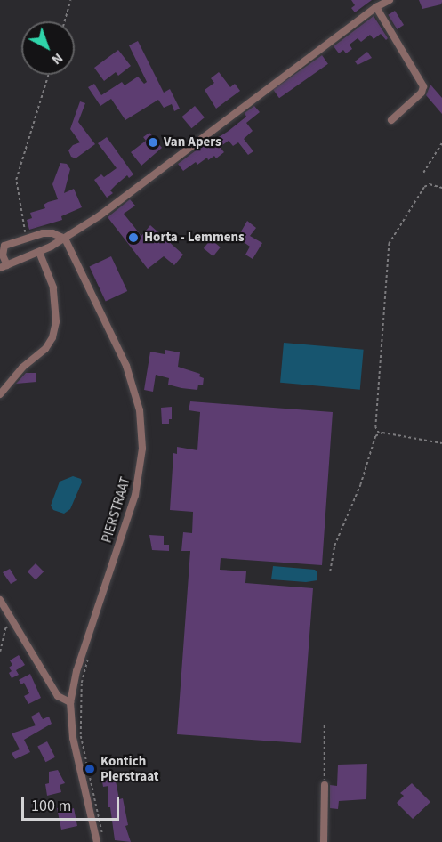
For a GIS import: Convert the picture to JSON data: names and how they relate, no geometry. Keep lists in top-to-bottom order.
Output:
{
  "streets": {
    "street": ["PIERSTRAAT"]
  },
  "places": ["Van Apers", "Horta - Lemmens", "Kontich Pierstraat"],
  "scale_bar": "100 m",
  "north": "bottom right"
}
